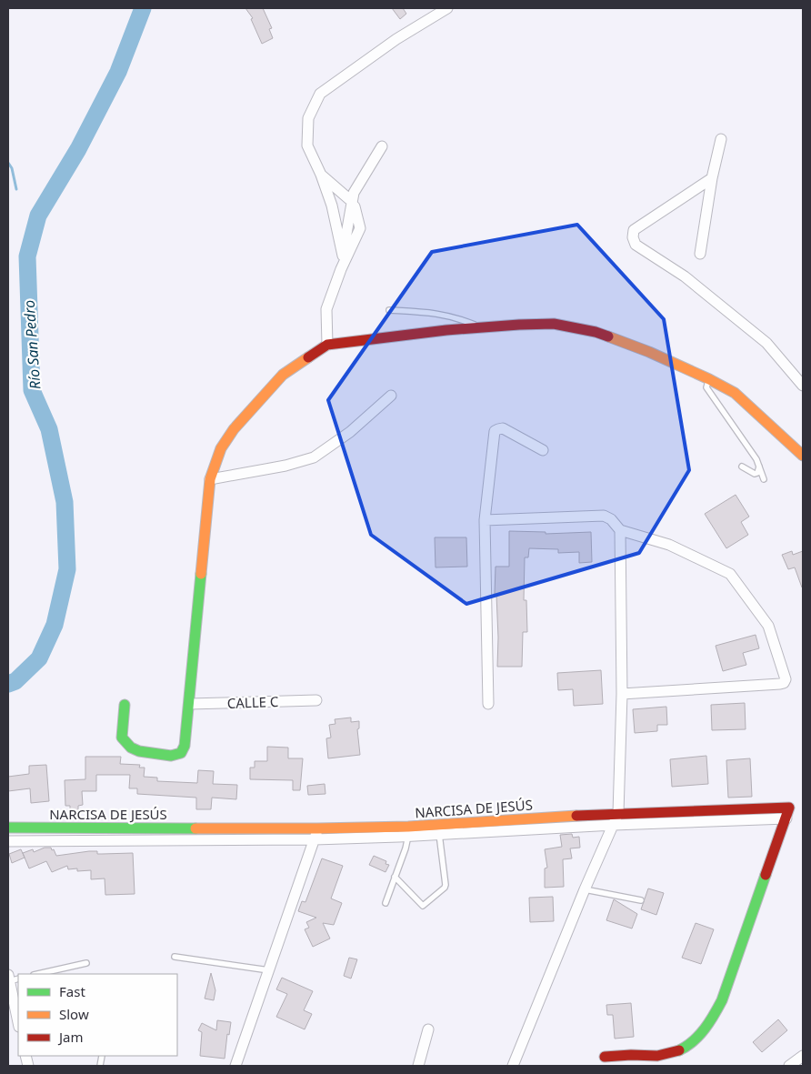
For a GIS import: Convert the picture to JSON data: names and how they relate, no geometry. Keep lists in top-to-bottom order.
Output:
{
  "streets": {
    "street": ["CALLE C", "NARCISA DE JESÚS"]
  },
  "water": ["Río San Pedro"],
  "legend": ["Fast", "Slow", "Jam"]
}
